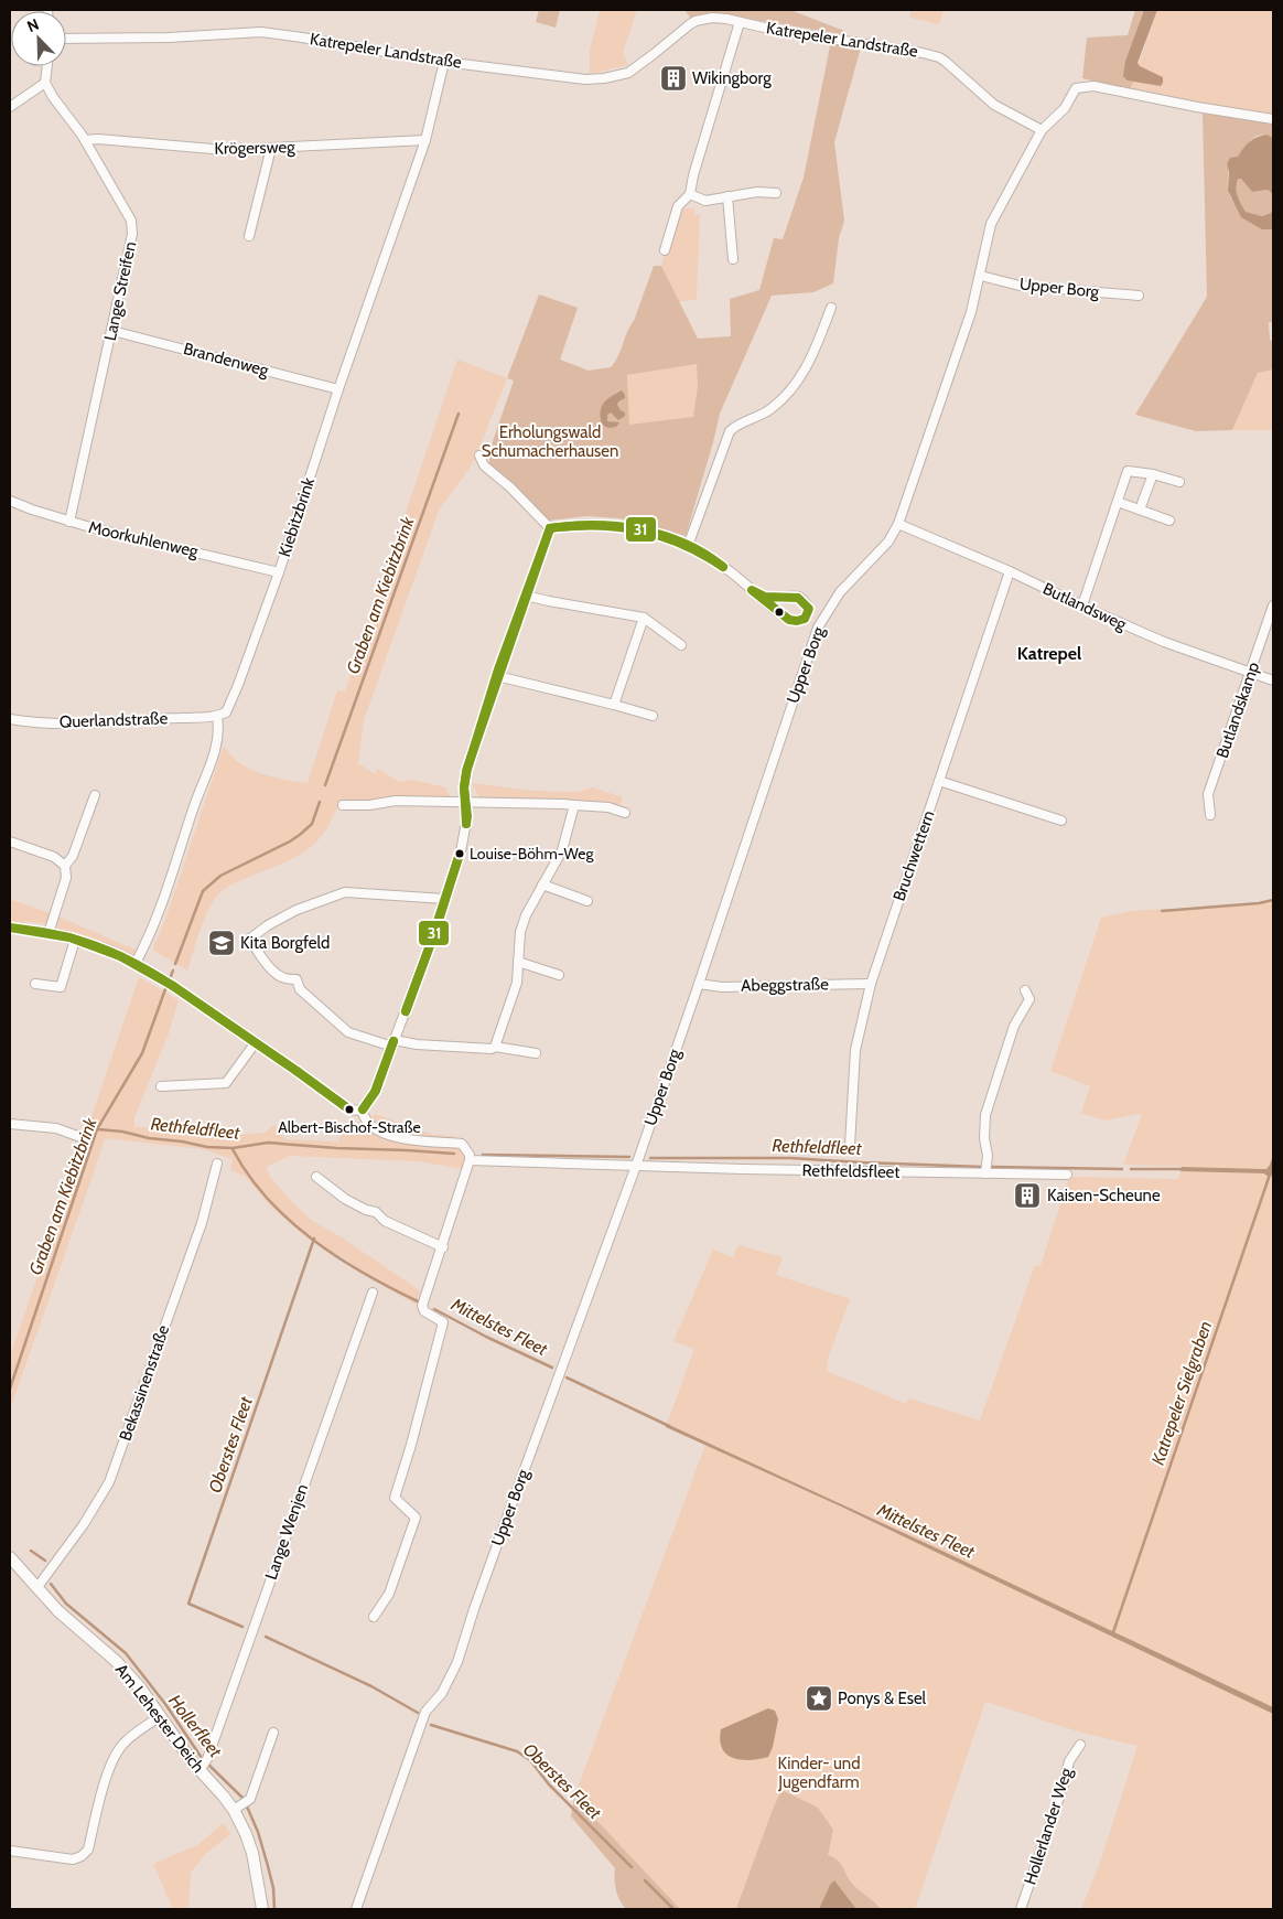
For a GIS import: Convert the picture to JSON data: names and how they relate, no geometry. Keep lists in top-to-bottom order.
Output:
{
  "streets": {
    "street": [
      "Katrepeler Landstraße",
      "Krögersweg",
      "Upper Borg",
      "Lange Streifen",
      "Brandenweg",
      "Kiebitzbrink",
      "Moorkuhlenweg",
      "Butlandsweg",
      "Butlandskamp",
      "Querlandstraße",
      "Bruchwettern",
      "Abeggstraße",
      "Rethfeldsfleet",
      "Bekassinenstraße",
      "Lange Wenjen",
      "Am Lehester Deich",
      "Hollerlander Weg"
    ]
  },
  "crossings": [
    ["Katrepeler Landstraße", "Upper Borg"],
    ["Katrepeler Landstraße", "Kiebitzbrink"],
    ["Krögersweg", "Lange Streifen"],
    ["Krögersweg", "Kiebitzbrink"],
    ["Upper Borg", "Butlandsweg"],
    ["Upper Borg", "Abeggstraße"],
    ["Upper Borg", "Rethfeldsfleet"],
    ["Lange Streifen", "Brandenweg"],
    ["Lange Streifen", "Moorkuhlenweg"],
    ["Brandenweg", "Kiebitzbrink"],
    ["Kiebitzbrink", "Moorkuhlenweg"],
    ["Kiebitzbrink", "Querlandstraße"],
    ["Butlandsweg", "Butlandskamp"],
    ["Butlandsweg", "Bruchwettern"],
    ["Bruchwettern", "Abeggstraße"],
    ["Bekassinenstraße", "Am Lehester Deich"],
    ["Lange Wenjen", "Am Lehester Deich"]
  ],
  "districts": ["Katrepel"],
  "water": [
    "Graben am Kiebitzbrink",
    "Rethfeldfleet",
    "Mittelstes Fleet",
    "Katrepeler Sielgraben",
    "Oberstes Fleet",
    "Hollerfleet"
  ],
  "parks": ["Erholungswald Schumacherhausen", "Kinder- und Jugendfarm"],
  "places": {
    "building": ["Wikingborg", "Kaisen-Scheune"],
    "other": ["Louise-Böhm-Weg", "Albert-Bischof-Straße"],
    "school or university": ["Kita Borgfeld"],
    "place": ["Ponys & Esel"]
  },
  "lines": ["transit line 31"],
  "north": "top left"
}
